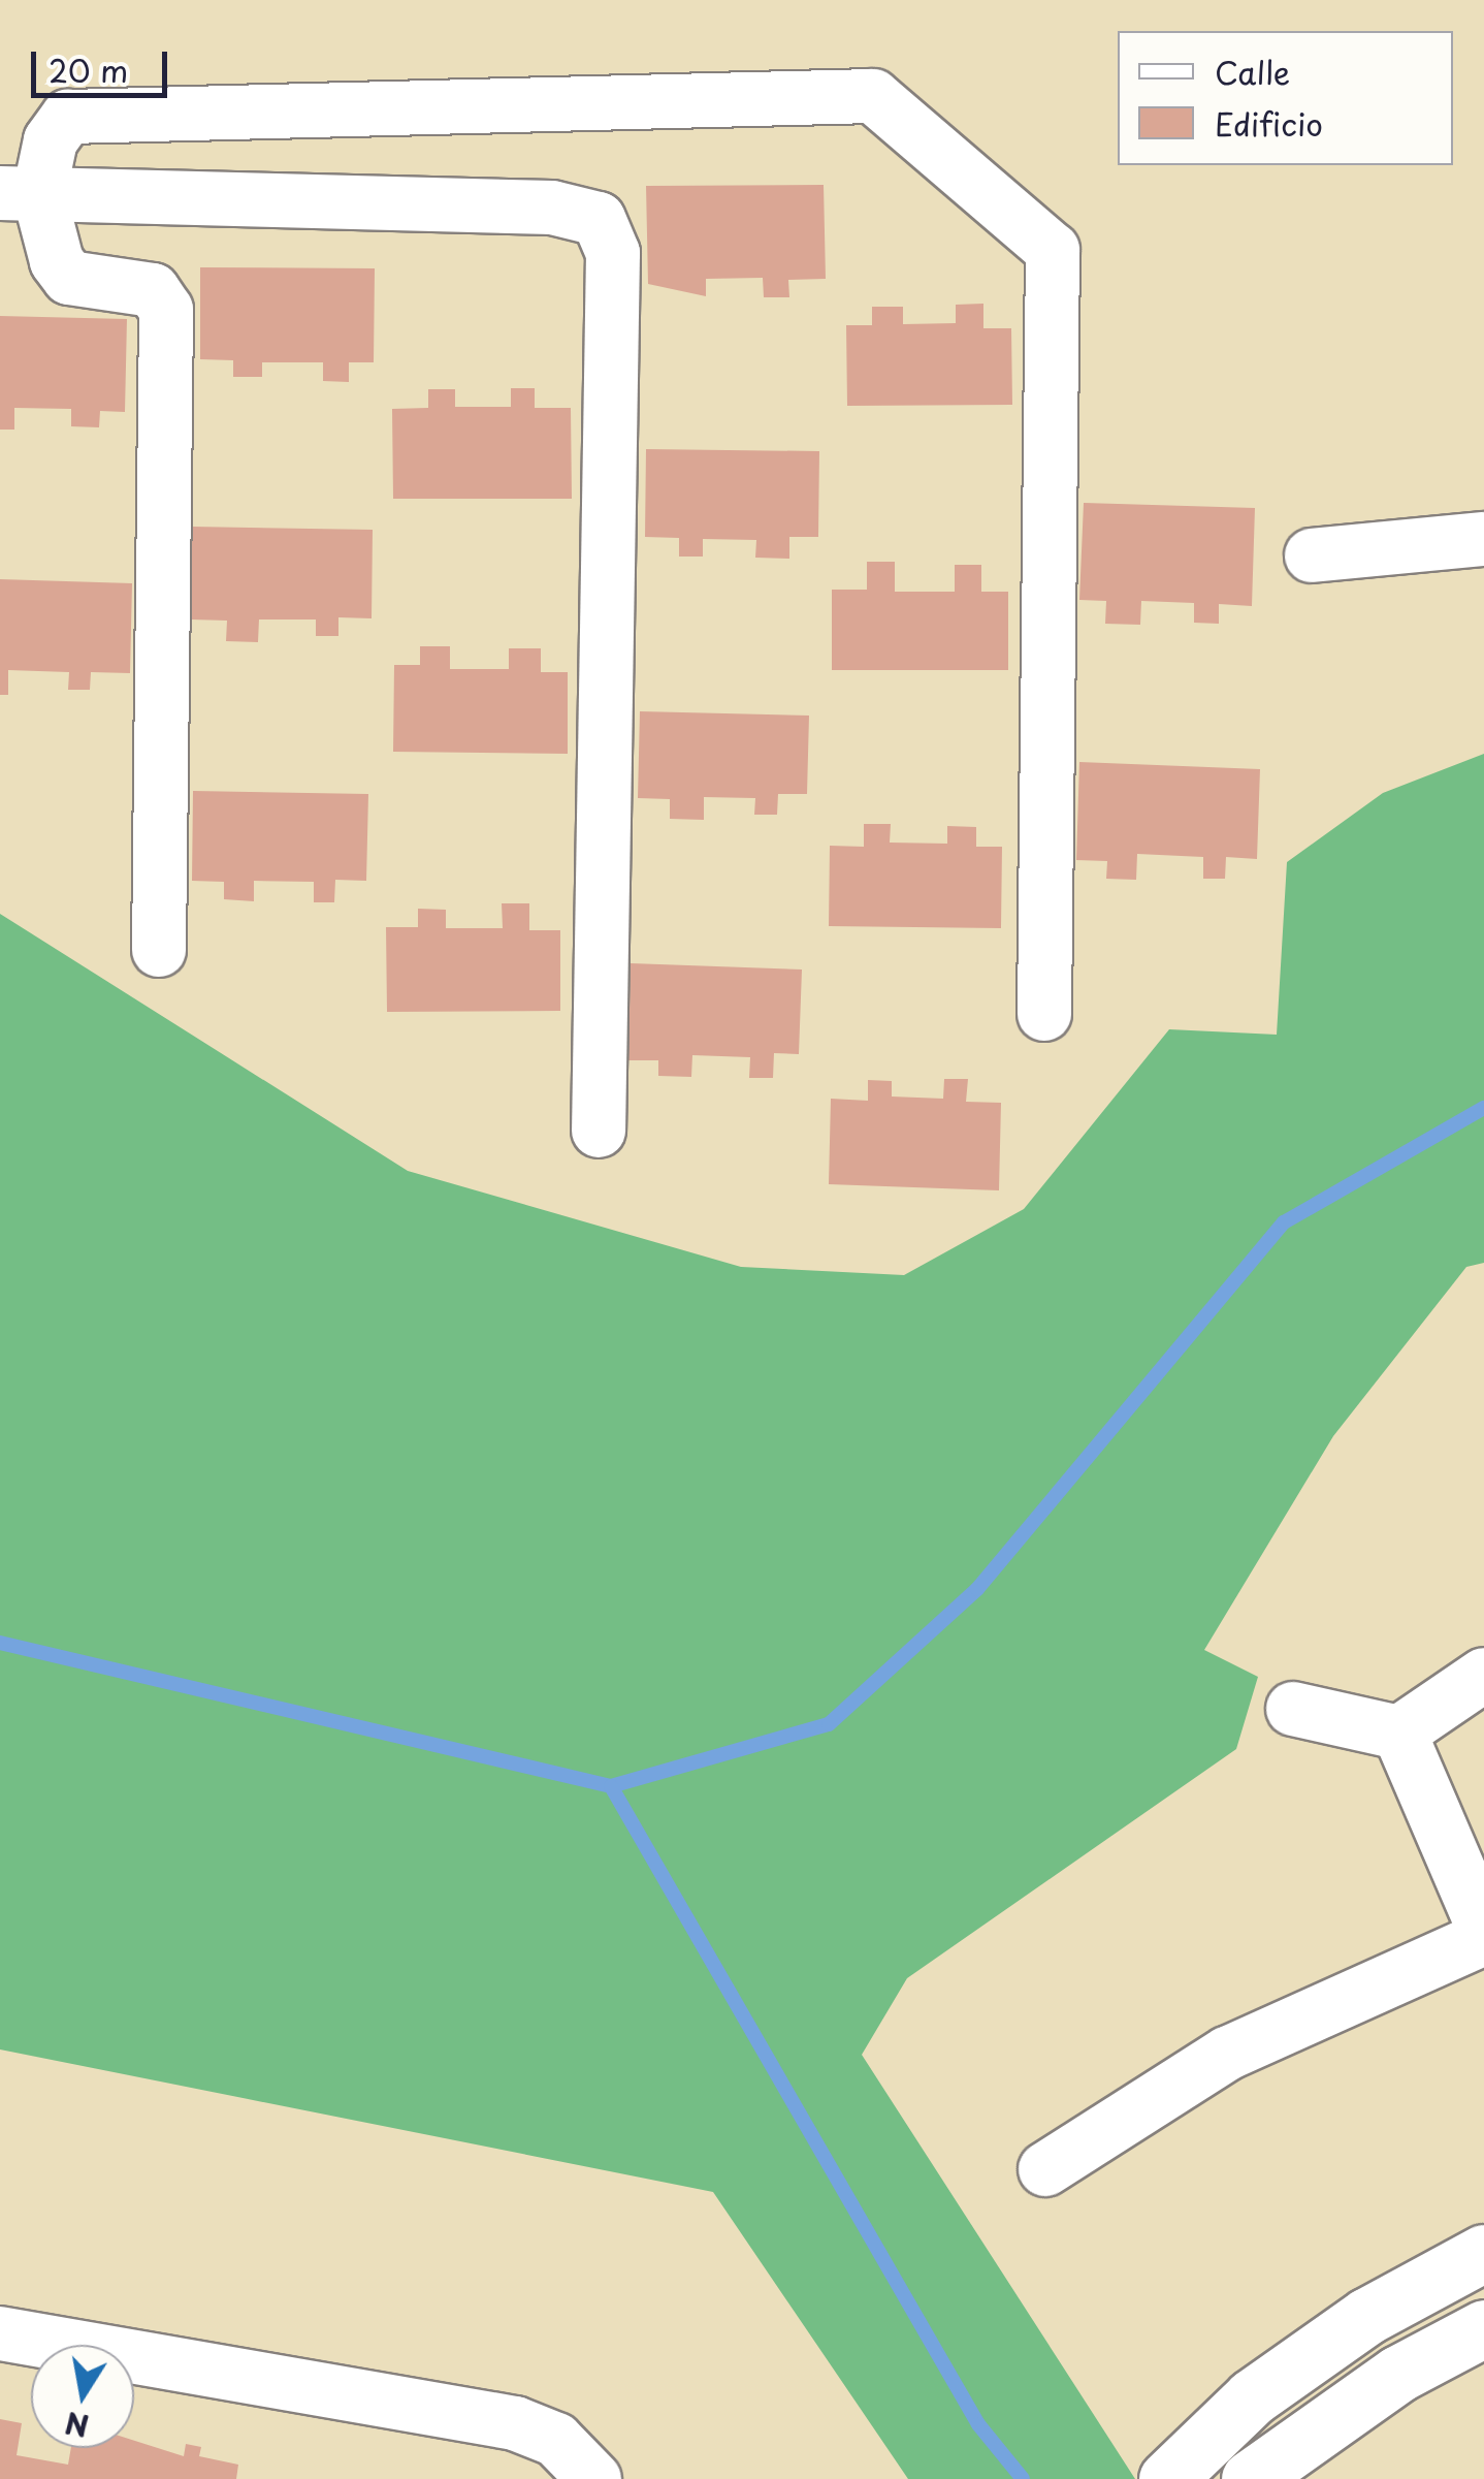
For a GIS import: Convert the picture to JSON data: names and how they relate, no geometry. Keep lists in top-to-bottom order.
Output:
{
  "legend": ["Calle", "Edificio"],
  "scale_bar": "20 m",
  "north": "bottom"
}
